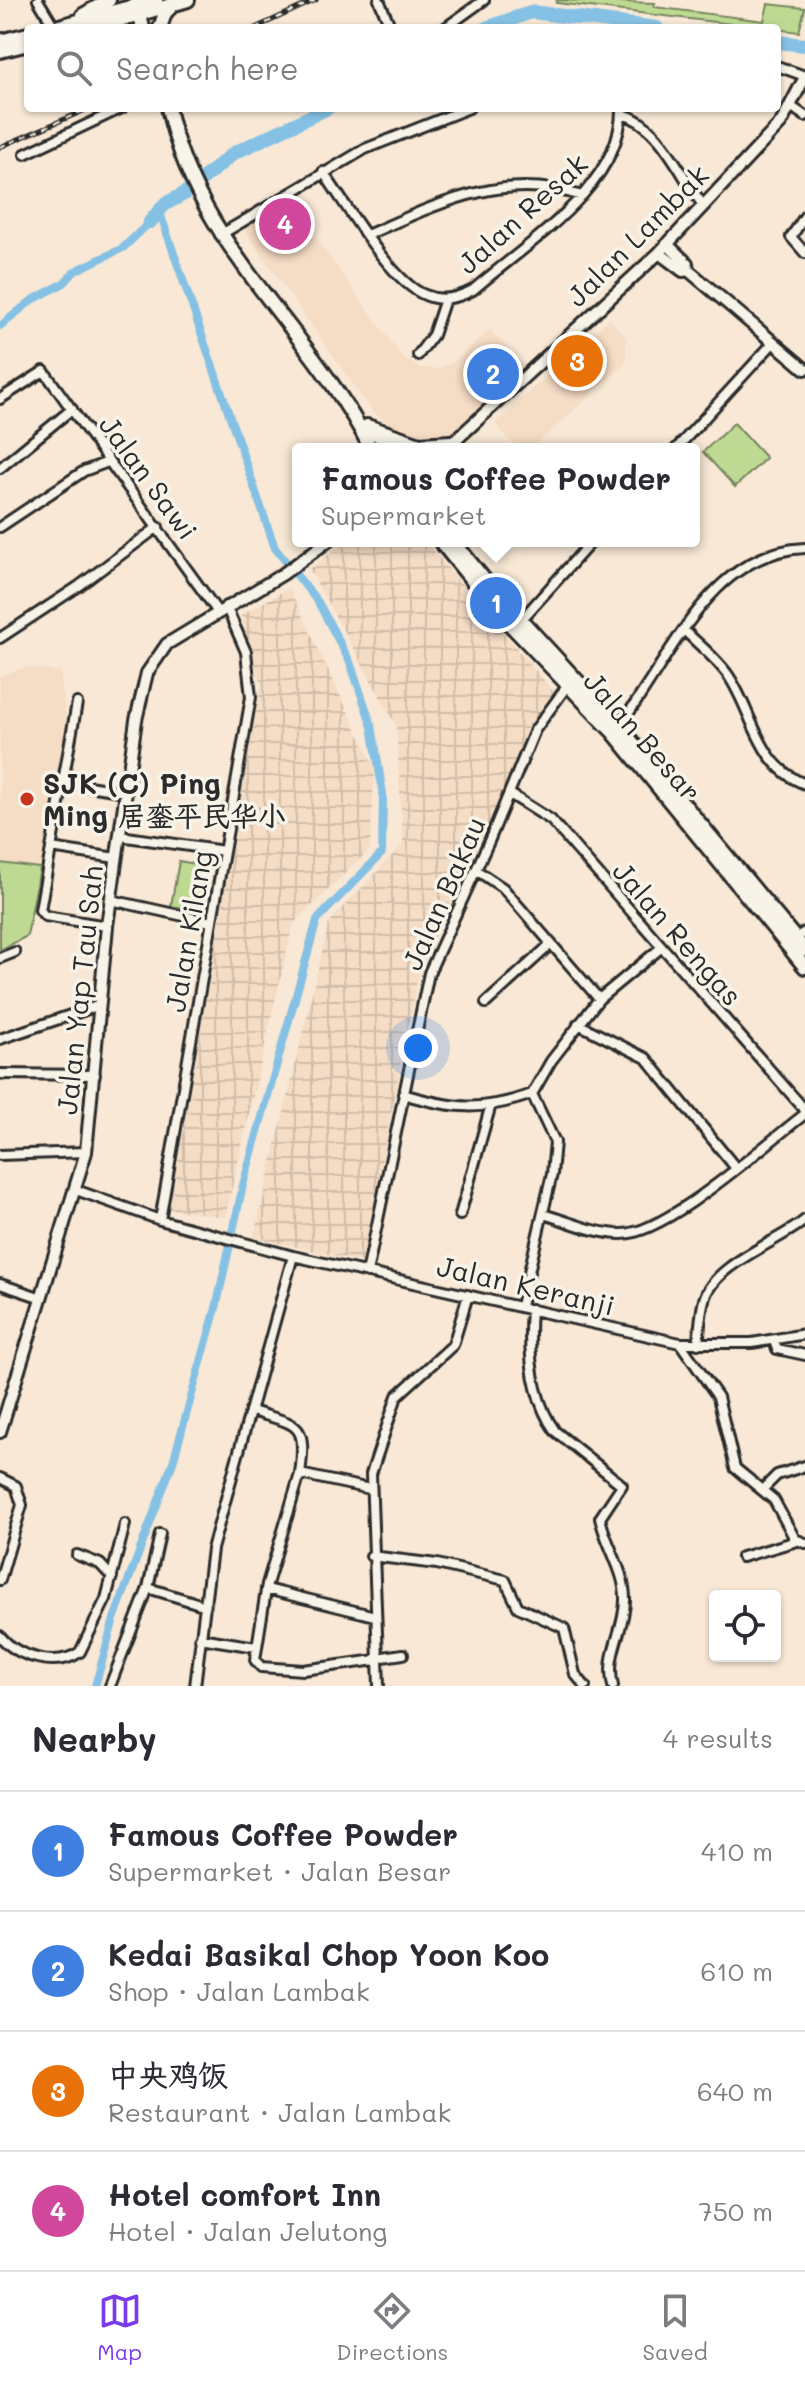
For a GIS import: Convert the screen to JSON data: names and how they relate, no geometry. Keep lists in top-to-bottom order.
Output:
{
  "streets": {
    "main road": ["Jalan Besar"],
    "street": [
      "Jalan Resak",
      "Jalan Lambak",
      "Jalan Sawi",
      "Jalan Bakau",
      "Jalan Kilang",
      "Jalan Rengas",
      "Jalan Yap Tau Sah",
      "Jalan Keranji"
    ]
  },
  "crossings": [
    ["Jalan Sawi", "Jalan Kilang"],
    ["Jalan Sawi", "Jalan Yap Tau Sah"],
    ["Jalan Besar", "Jalan Bakau"],
    ["Jalan Bakau", "Jalan Rengas"],
    ["Jalan Bakau", "Jalan Keranji"],
    ["Jalan Kilang", "Jalan Yap Tau Sah"],
    ["Jalan Kilang", "Jalan Keranji"]
  ],
  "places": ["SJK (C) Ping Ming 居銮平民华小"],
  "page": {
    "search": "Search here",
    "pins": [
      "4",
      "3",
      "2",
      "1"
    ],
    "popup": ["Famous Coffee Powder", "Supermarket"],
    "heading": ["Nearby", "4 results"],
    "list": [
      {
        "mark": "1",
        "name": "Famous Coffee Powder",
        "note": "Supermarket · Jalan Besar",
        "value": "410 m"
      },
      {
        "mark": "2",
        "name": "Kedai Basikal Chop Yoon Koo",
        "note": "Shop · Jalan Lambak",
        "value": "610 m"
      },
      {
        "mark": "3",
        "name": "中央鸡饭",
        "note": "Restaurant · Jalan Lambak",
        "value": "640 m"
      },
      {
        "mark": "4",
        "name": "Hotel comfort Inn",
        "note": "Hotel · Jalan Jelutong",
        "value": "750 m"
      }
    ],
    "nav": ["Map", "Directions", "Saved"]
  }
}
